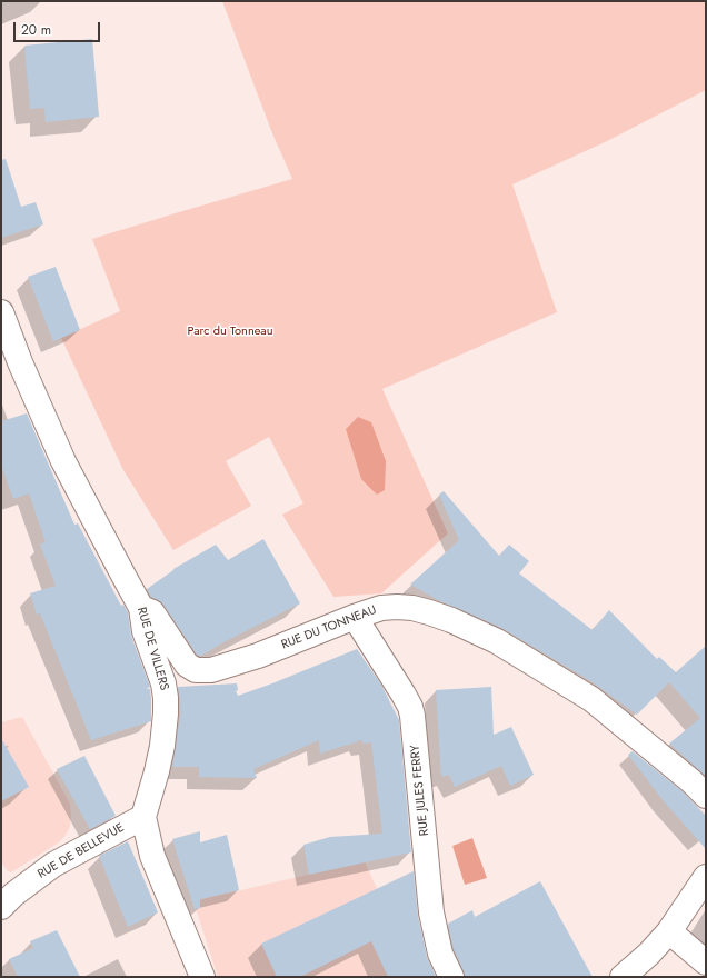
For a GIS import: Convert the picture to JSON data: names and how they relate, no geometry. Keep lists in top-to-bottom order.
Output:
{
  "streets": {
    "street": [
      "RUE DU TONNEAU",
      "RUE DE VILLERS",
      "RUE JULES FERRY",
      "RUE DE BELLEVUE"
    ]
  },
  "crossings": [
    ["RUE DU TONNEAU", "RUE DE VILLERS"],
    ["RUE DU TONNEAU", "RUE JULES FERRY"],
    ["RUE DE VILLERS", "RUE DE BELLEVUE"]
  ],
  "parks": ["Parc du Tonneau"],
  "scale_bar": "20 m"
}
